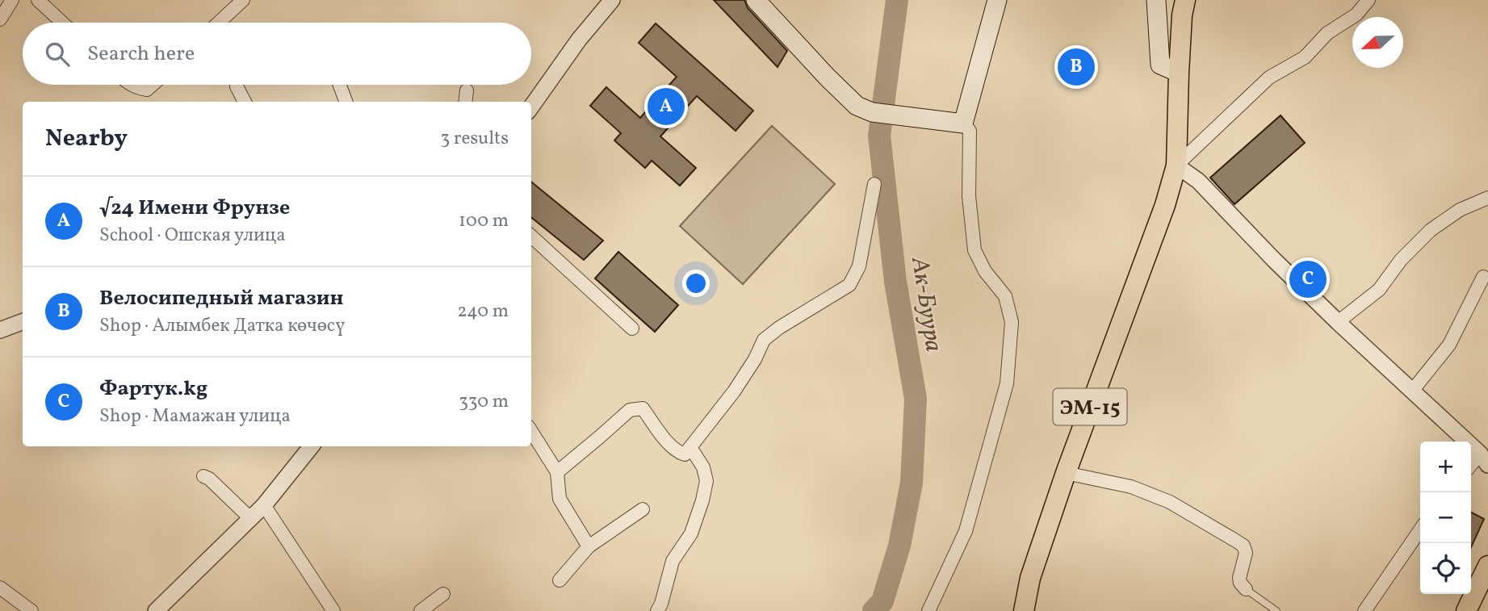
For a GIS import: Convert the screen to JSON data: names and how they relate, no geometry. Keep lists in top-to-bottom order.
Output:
{
  "streets": {
    "main road": ["ЭМ-15"]
  },
  "water": ["Ак-Буура"],
  "north": "left",
  "page": {
    "search": "Search here",
    "pins": ["B", "A", "C"],
    "heading": ["Nearby", "3 results"],
    "list": [
      {
        "mark": "A",
        "name": "√24 Имени Фрунзе",
        "note": "School · Ошская улица",
        "value": "100 m"
      },
      {
        "mark": "B",
        "name": "Велосипедный магазин",
        "note": "Shop · Алымбек Датка көчөсү",
        "value": "240 m"
      },
      {
        "mark": "C",
        "name": "Фартук.kg",
        "note": "Shop · Мамажан улица",
        "value": "330 m"
      }
    ],
    "map_buttons": ["+", "−"]
  }
}
